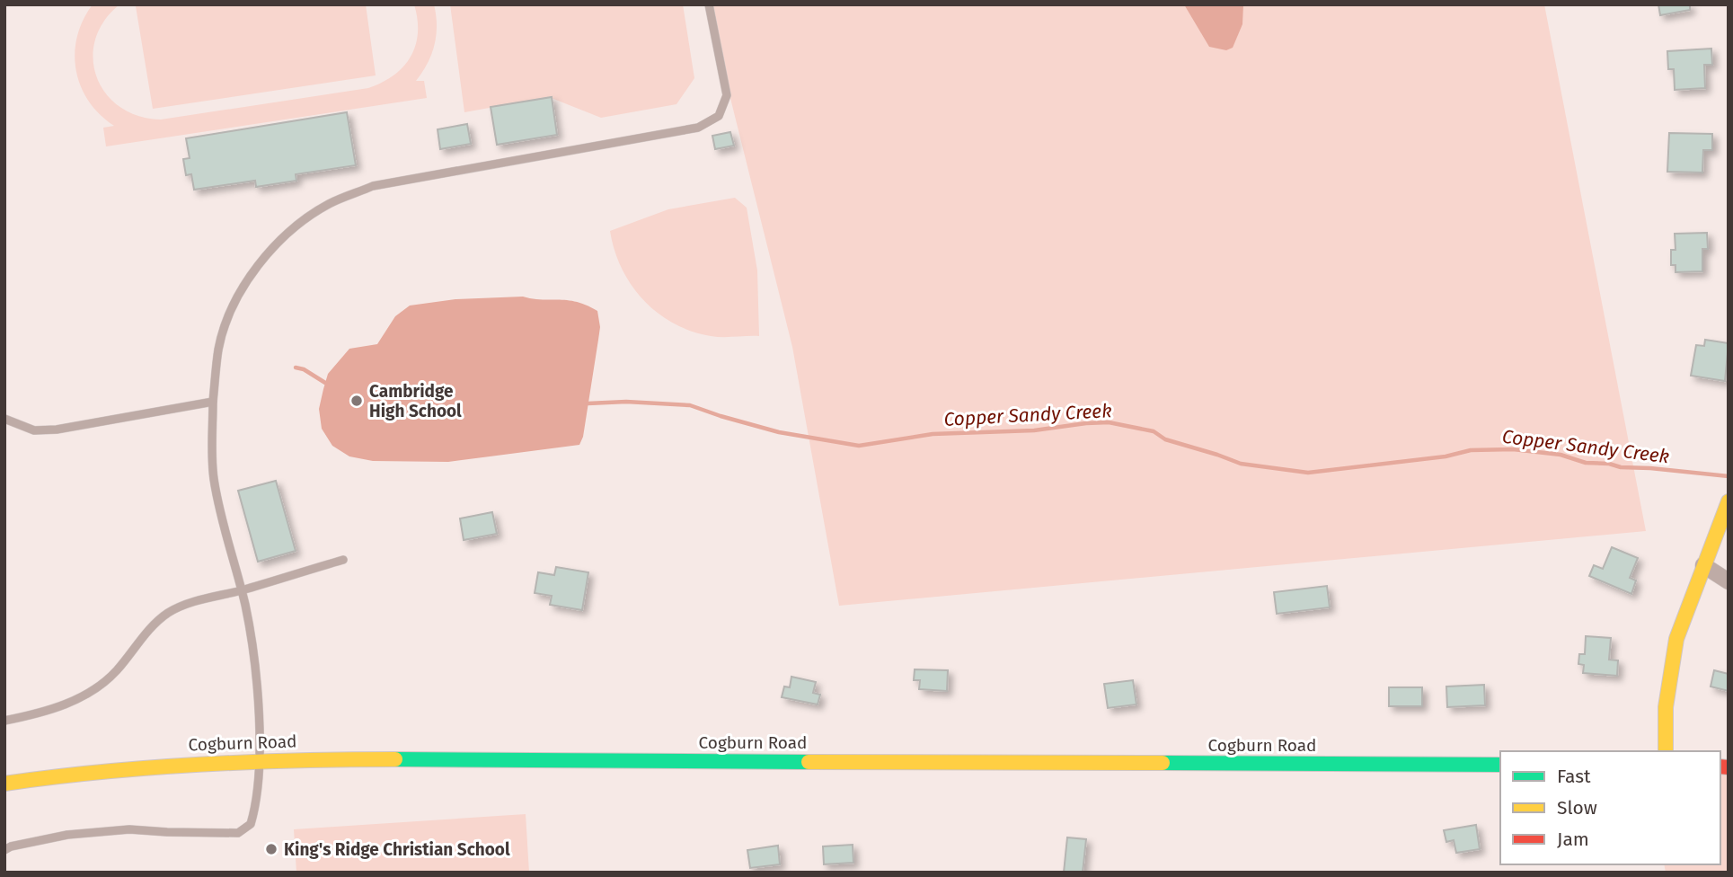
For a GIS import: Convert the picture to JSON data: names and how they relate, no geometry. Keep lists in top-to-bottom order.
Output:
{
  "streets": {
    "street": ["Cogburn Road"]
  },
  "water": ["Copper Sandy Creek"],
  "places": ["Cambridge High School", "King's Ridge Christian School"],
  "legend": ["Fast", "Slow", "Jam"]
}
